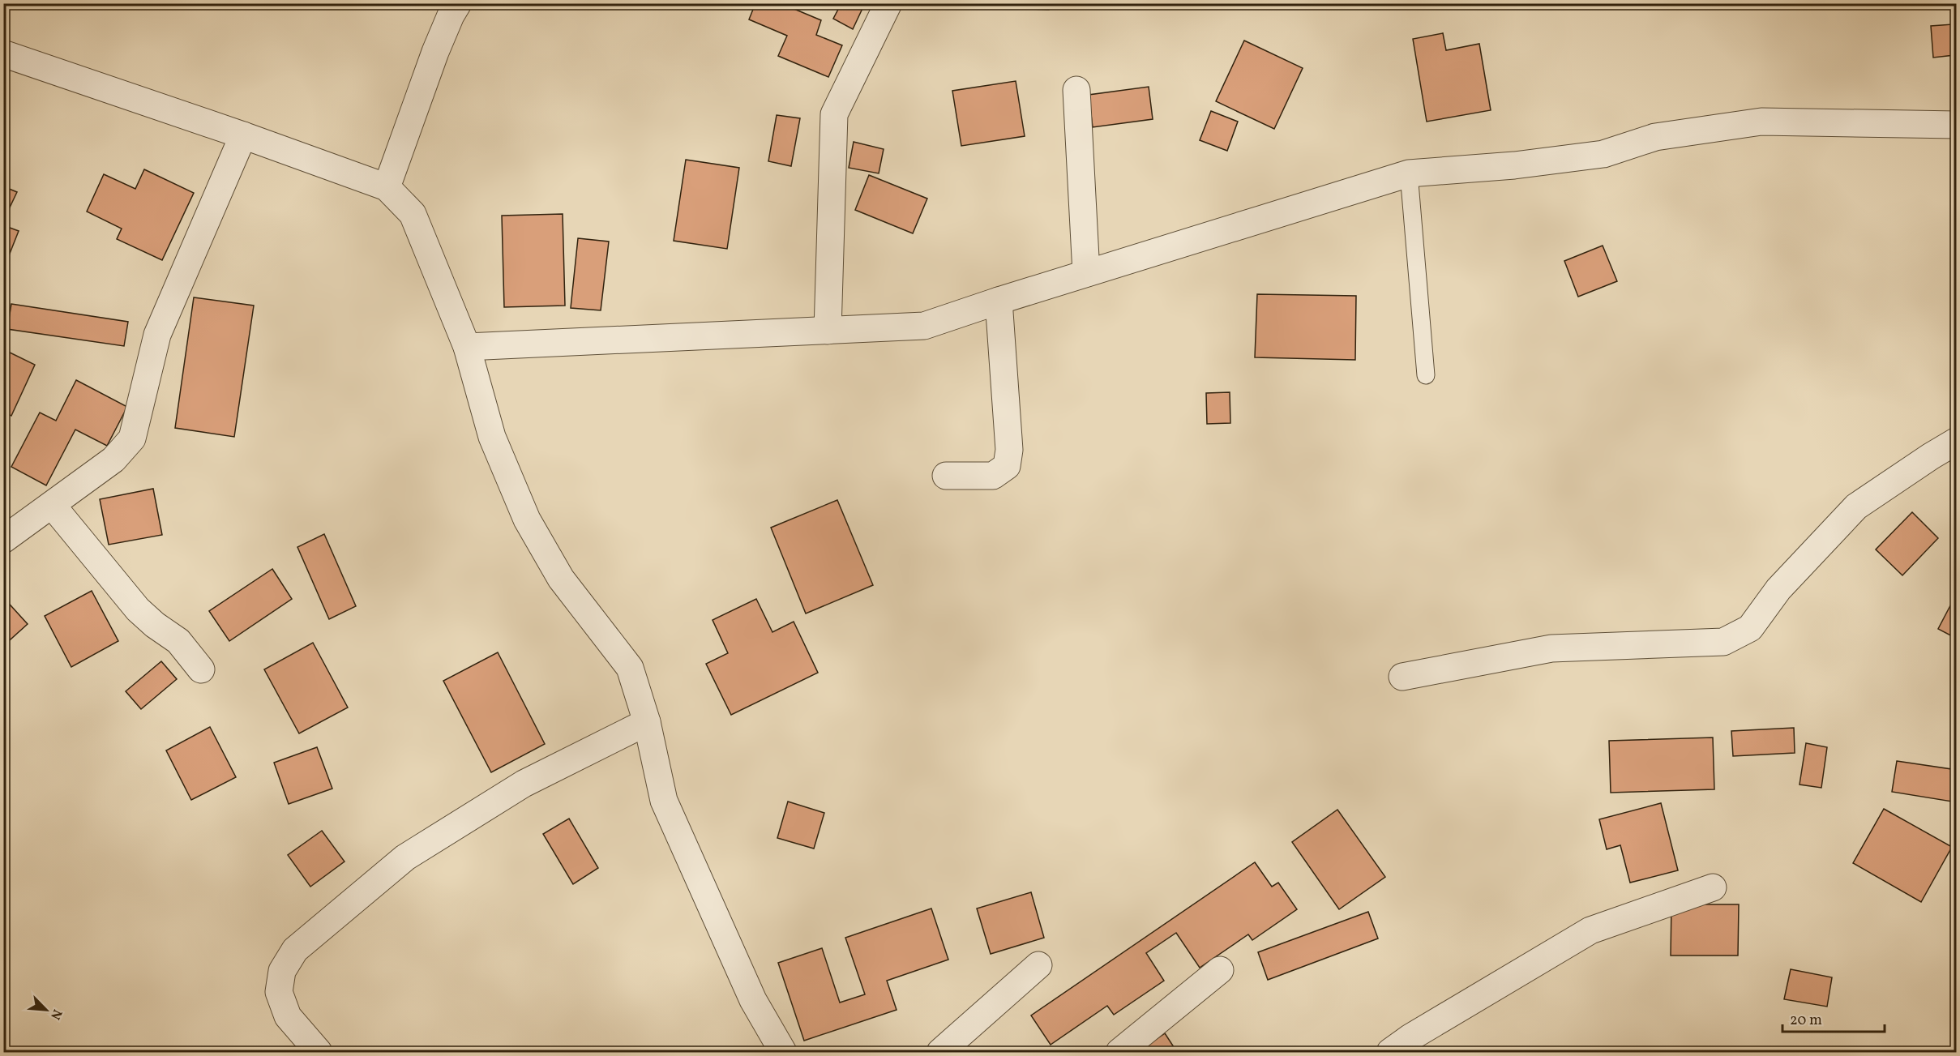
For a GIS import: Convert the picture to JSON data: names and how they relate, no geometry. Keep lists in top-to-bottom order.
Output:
{
  "scale_bar": "20 m",
  "north": "bottom right"
}
